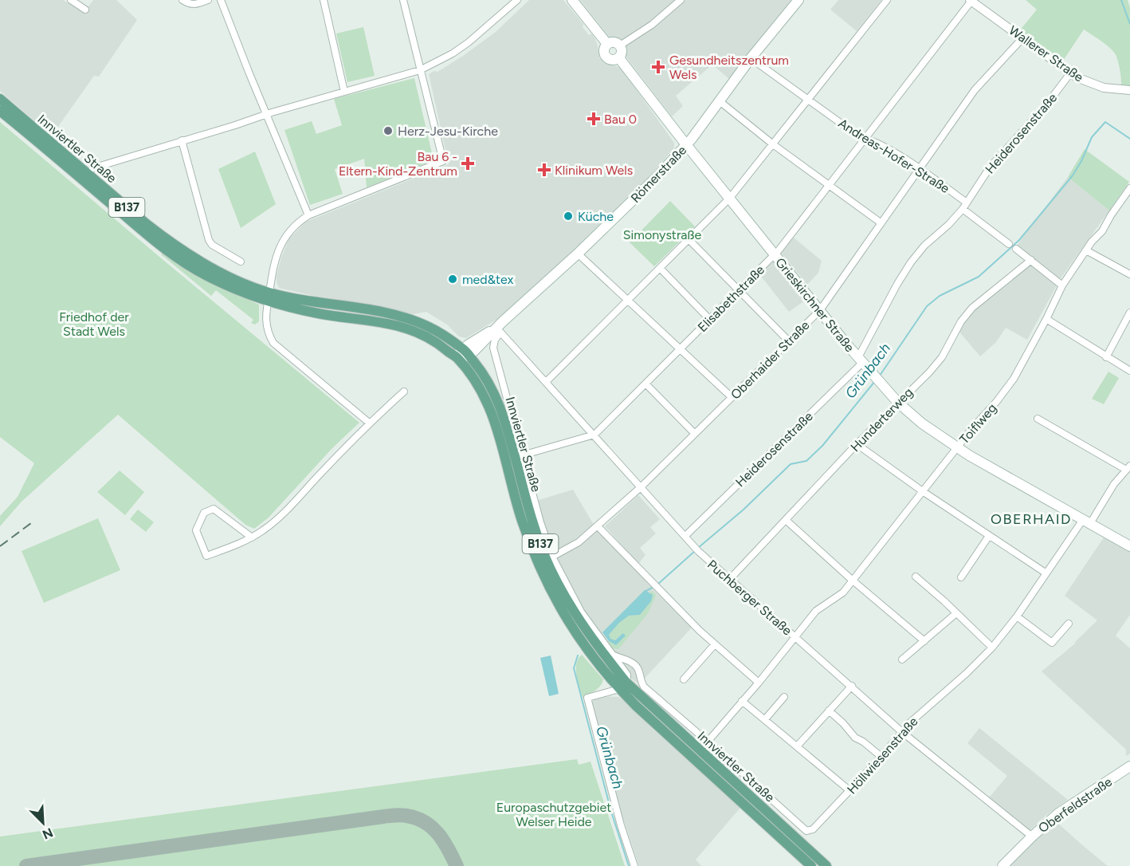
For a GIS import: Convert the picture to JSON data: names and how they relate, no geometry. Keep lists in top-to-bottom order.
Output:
{
  "streets": {
    "main road": [
      "Innviertler Straße",
      "Römerstraße",
      "B137",
      "Grieskirchner Straße",
      "Oberfeldstraße"
    ],
    "street": [
      "Wallerer Straße",
      "Heiderosenstraße",
      "Andreas-Hofer-Straße",
      "Elisabethstraße",
      "Oberhaider Straße",
      "Hunderterweg",
      "Toiflweg",
      "Puchberger Straße",
      "Höllwiesenstraße"
    ]
  },
  "crossings": [
    ["Wallerer Straße", "Heiderosenstraße"],
    ["Wallerer Straße", "Elisabethstraße"],
    ["Wallerer Straße", "Oberhaider Straße"],
    ["Heiderosenstraße", "Andreas-Hofer-Straße"],
    ["Heiderosenstraße", "Grieskirchner Straße"],
    ["Heiderosenstraße", "Puchberger Straße"],
    ["Innviertler Straße", "Römerstraße"],
    ["Andreas-Hofer-Straße", "Römerstraße"],
    ["Andreas-Hofer-Straße", "Elisabethstraße"],
    ["Andreas-Hofer-Straße", "Oberhaider Straße"],
    ["Römerstraße", "Grieskirchner Straße"],
    ["Römerstraße", "Puchberger Straße"],
    ["Elisabethstraße", "Grieskirchner Straße"],
    ["Elisabethstraße", "Puchberger Straße"],
    ["Grieskirchner Straße", "Oberhaider Straße"],
    ["Grieskirchner Straße", "Hunderterweg"],
    ["Grieskirchner Straße", "Toiflweg"],
    ["Grieskirchner Straße", "Höllwiesenstraße"],
    ["Oberhaider Straße", "Puchberger Straße"],
    ["Hunderterweg", "Puchberger Straße"],
    ["Toiflweg", "Puchberger Straße"],
    ["Toiflweg", "Höllwiesenstraße"],
    ["Puchberger Straße", "Höllwiesenstraße"],
    ["Puchberger Straße", "Oberfeldstraße"]
  ],
  "districts": ["OBERHAID"],
  "water": ["Grünbach"],
  "parks": ["Simonystraße", "Friedhof der Stadt Wels", "Europaschutzgebiet Welser Heide"],
  "places": {
    "health": [
      "Gesundheitszentrum Wels",
      "Bau 0",
      "Bau 6 - Eltern-Kind-Zentrum",
      "Klinikum Wels"
    ],
    "other": ["Herz-Jesu-Kirche", "Küche", "med&tex"]
  },
  "north": "bottom right"
}
